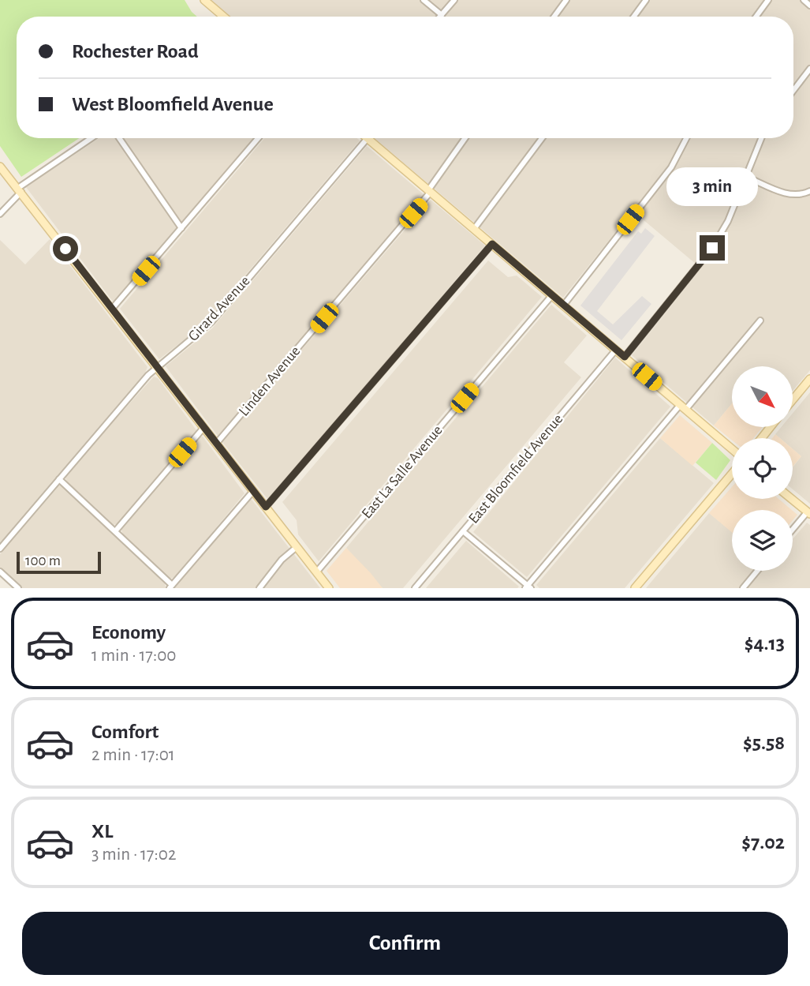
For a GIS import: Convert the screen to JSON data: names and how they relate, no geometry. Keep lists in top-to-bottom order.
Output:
{
  "streets": {
    "street": [
      "Girard Avenue",
      "Linden Avenue",
      "East Bloomfield Avenue",
      "East La Salle Avenue"
    ]
  },
  "scale_bar": "100 m",
  "north": "bottom right",
  "page": {
    "banner": ["Rochester Road", "West Bloomfield Avenue"],
    "bubble": "3 min",
    "scale": "100 m",
    "list": [
      {
        "name": "Economy",
        "note": "1 min · 17:00",
        "value": "$4.13"
      },
      {
        "name": "Comfort",
        "note": "2 min · 17:01",
        "value": "$5.58"
      },
      {
        "name": "XL",
        "note": "3 min · 17:02",
        "value": "$7.02"
      }
    ],
    "buttons": "Confirm"
  }
}
